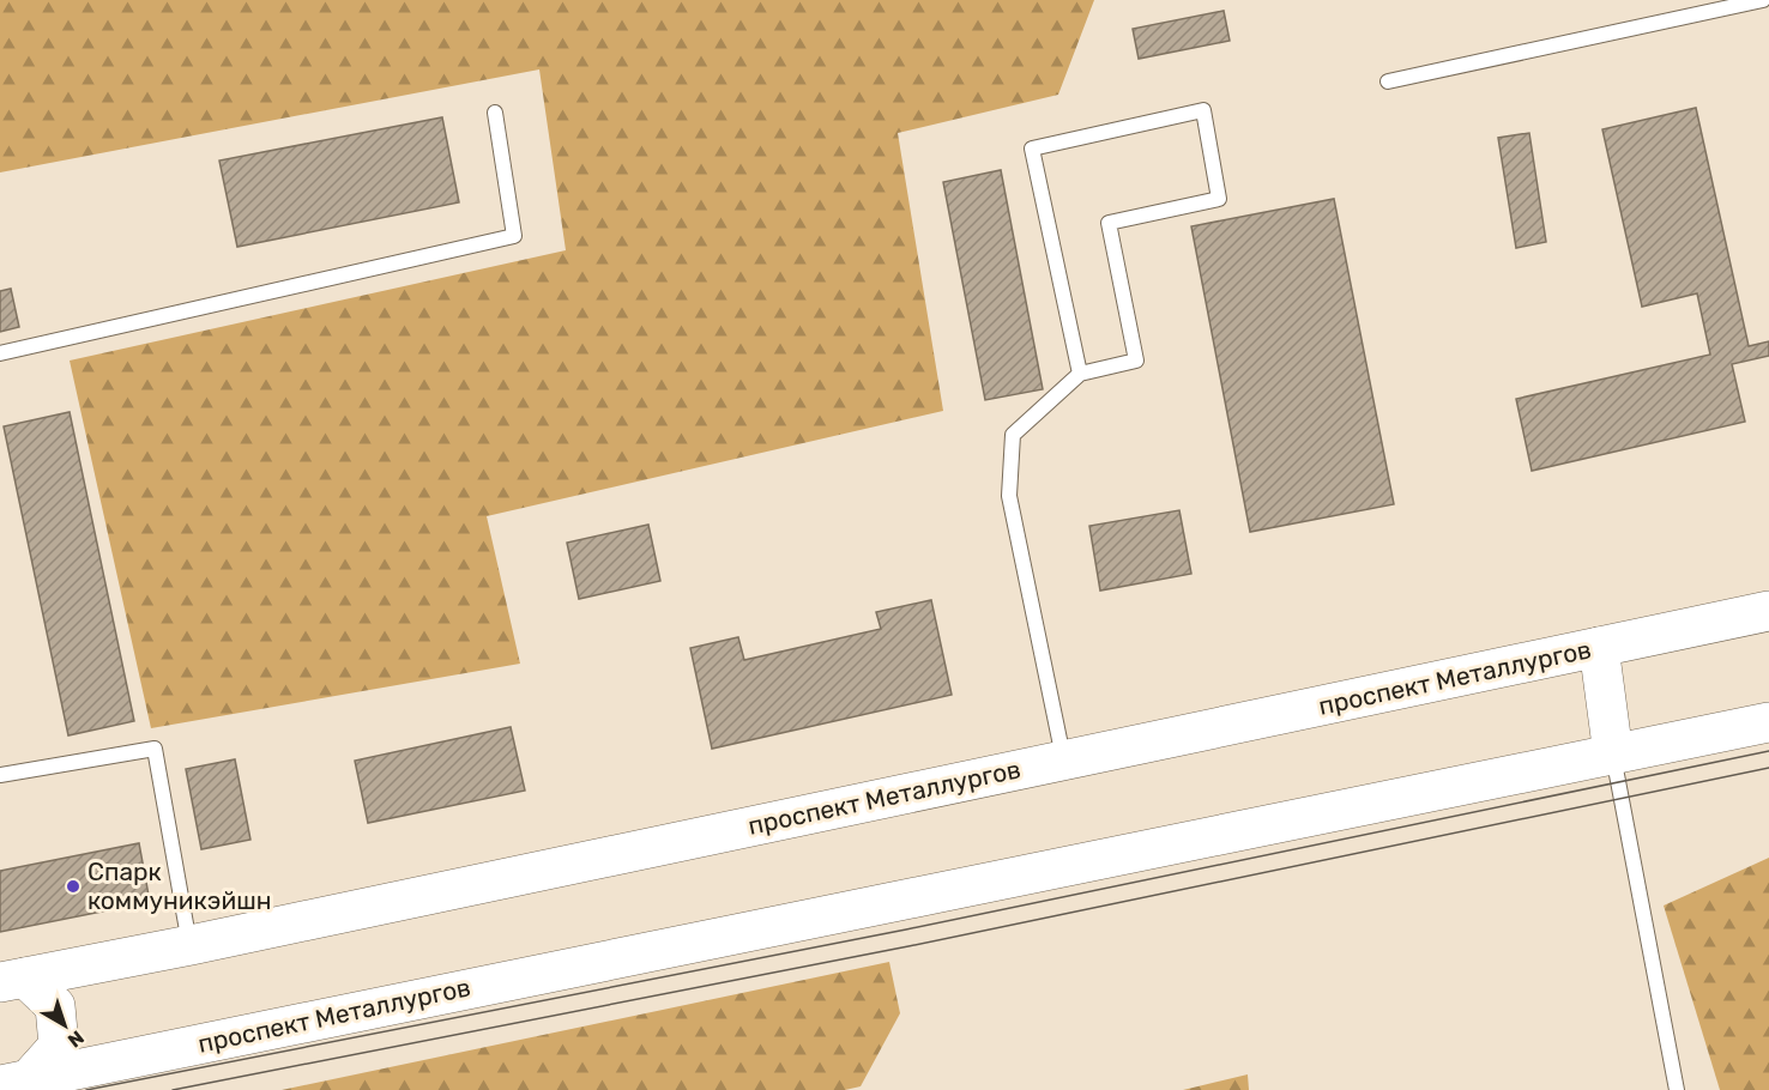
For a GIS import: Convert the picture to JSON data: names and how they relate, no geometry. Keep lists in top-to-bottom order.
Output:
{
  "streets": {
    "street": ["проспект Металлургов"]
  },
  "places": ["Спарк коммуникэйшн"],
  "north": "bottom right"
}
